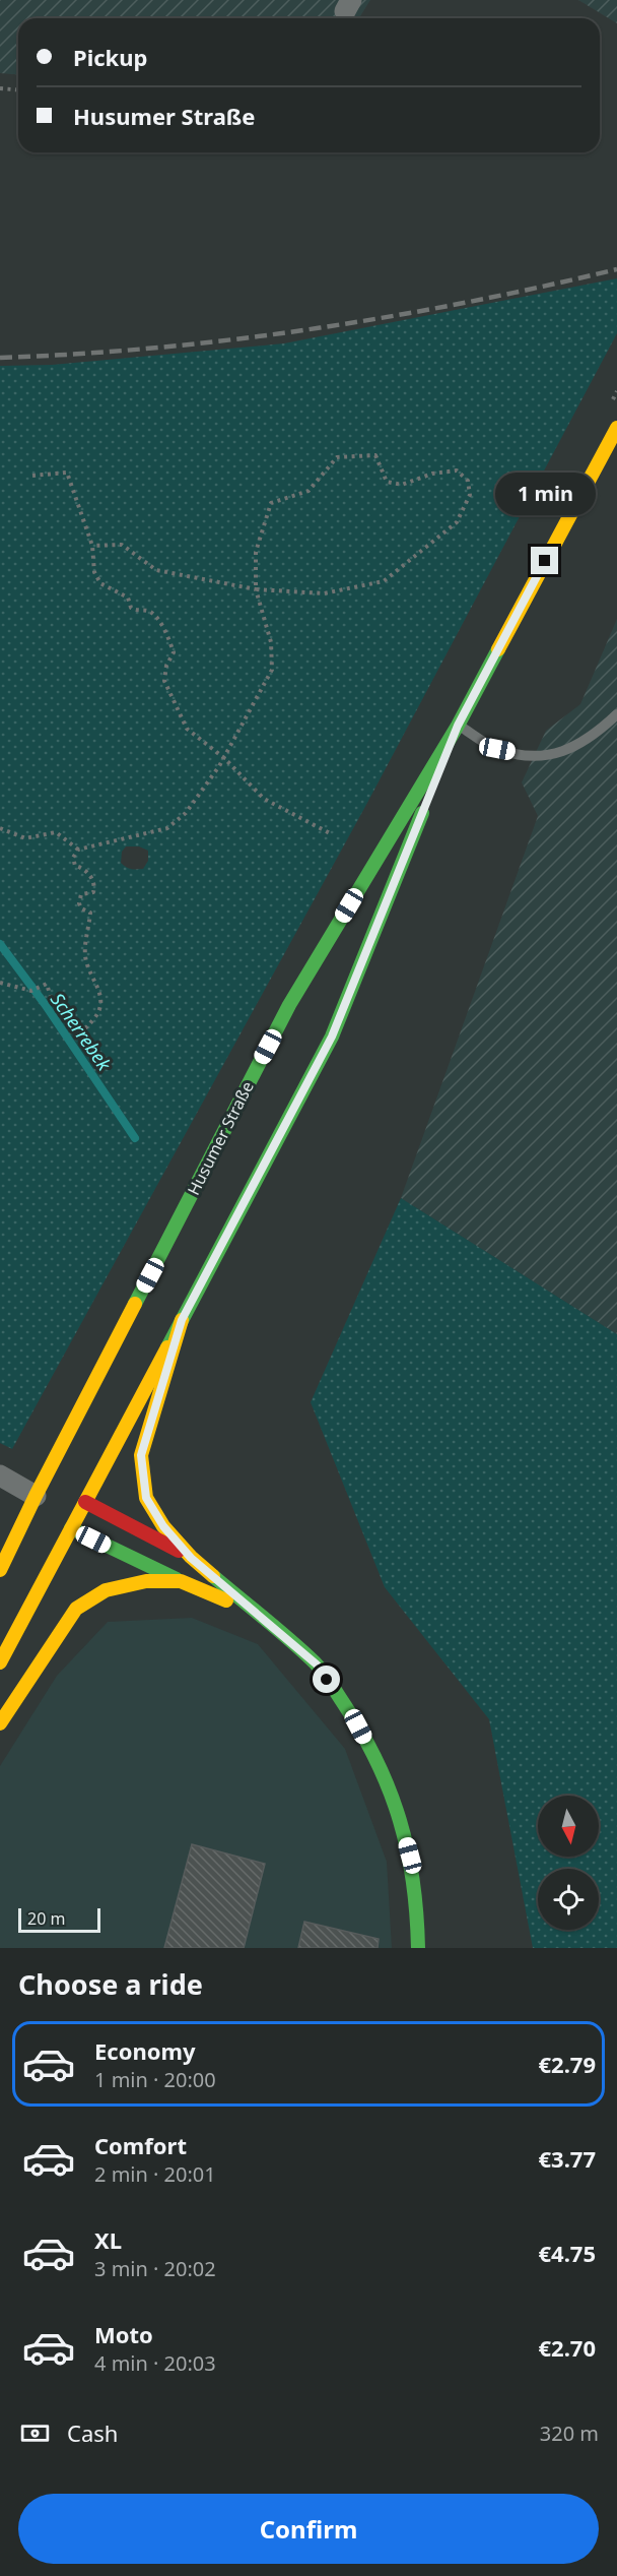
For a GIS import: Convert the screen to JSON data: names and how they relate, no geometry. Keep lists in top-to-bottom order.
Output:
{
  "streets": {
    "main road": ["Husumer Straße"]
  },
  "water": ["Scherrebek"],
  "scale_bar": "20 m",
  "north": "bottom",
  "page": {
    "banner": ["Pickup", "Husumer Straße"],
    "bubble": "1 min",
    "scale": "20 m",
    "heading": "Choose a ride",
    "list": [
      {
        "name": "Economy",
        "note": "1 min · 20:00",
        "value": "€2.79"
      },
      {
        "name": "Comfort",
        "note": "2 min · 20:01",
        "value": "€3.77"
      },
      {
        "name": "XL",
        "note": "3 min · 20:02",
        "value": "€4.75"
      },
      {
        "name": "Moto",
        "note": "4 min · 20:03",
        "value": "€2.70"
      }
    ],
    "pay": ["Cash", "320 m"],
    "buttons": "Confirm"
  }
}
